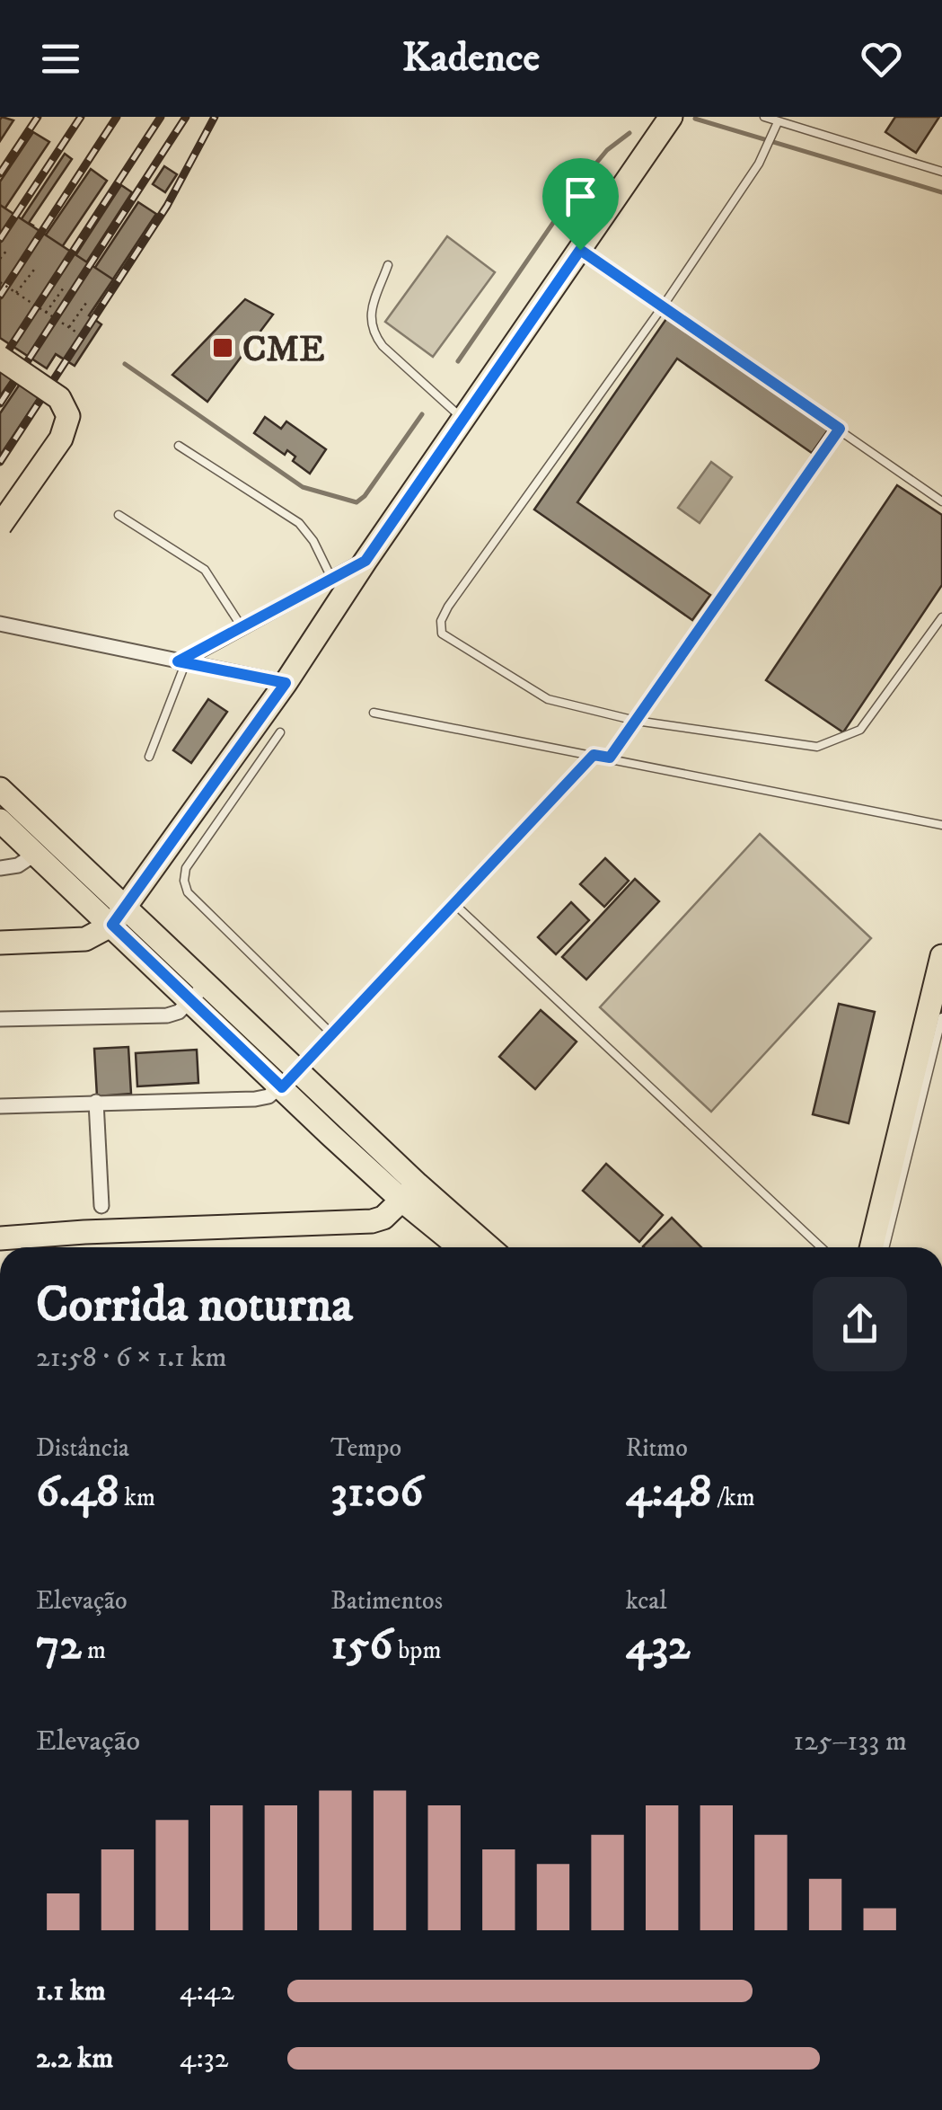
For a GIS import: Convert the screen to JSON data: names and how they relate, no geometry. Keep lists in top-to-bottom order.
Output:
{
  "places": {
    "transit": ["CME"]
  },
  "page": {
    "header": "Kadence",
    "heading": ["Corrida noturna", "21:58 · 6 × 1.1 km"],
    "stats": [
      ["Distância", "6.48 km"],
      ["Tempo", "31:06"],
      ["Ritmo", "4:48 /km"],
      ["Elevação", "72 m"],
      ["Batimentos", "156 bpm"],
      ["kcal", "432"]
    ],
    "chart": ["Elevação", "125–133 m"],
    "list": [
      {
        "name": "1.1 km",
        "note": "4:42"
      },
      {
        "name": "2.2 km",
        "note": "4:32"
      }
    ]
  }
}
